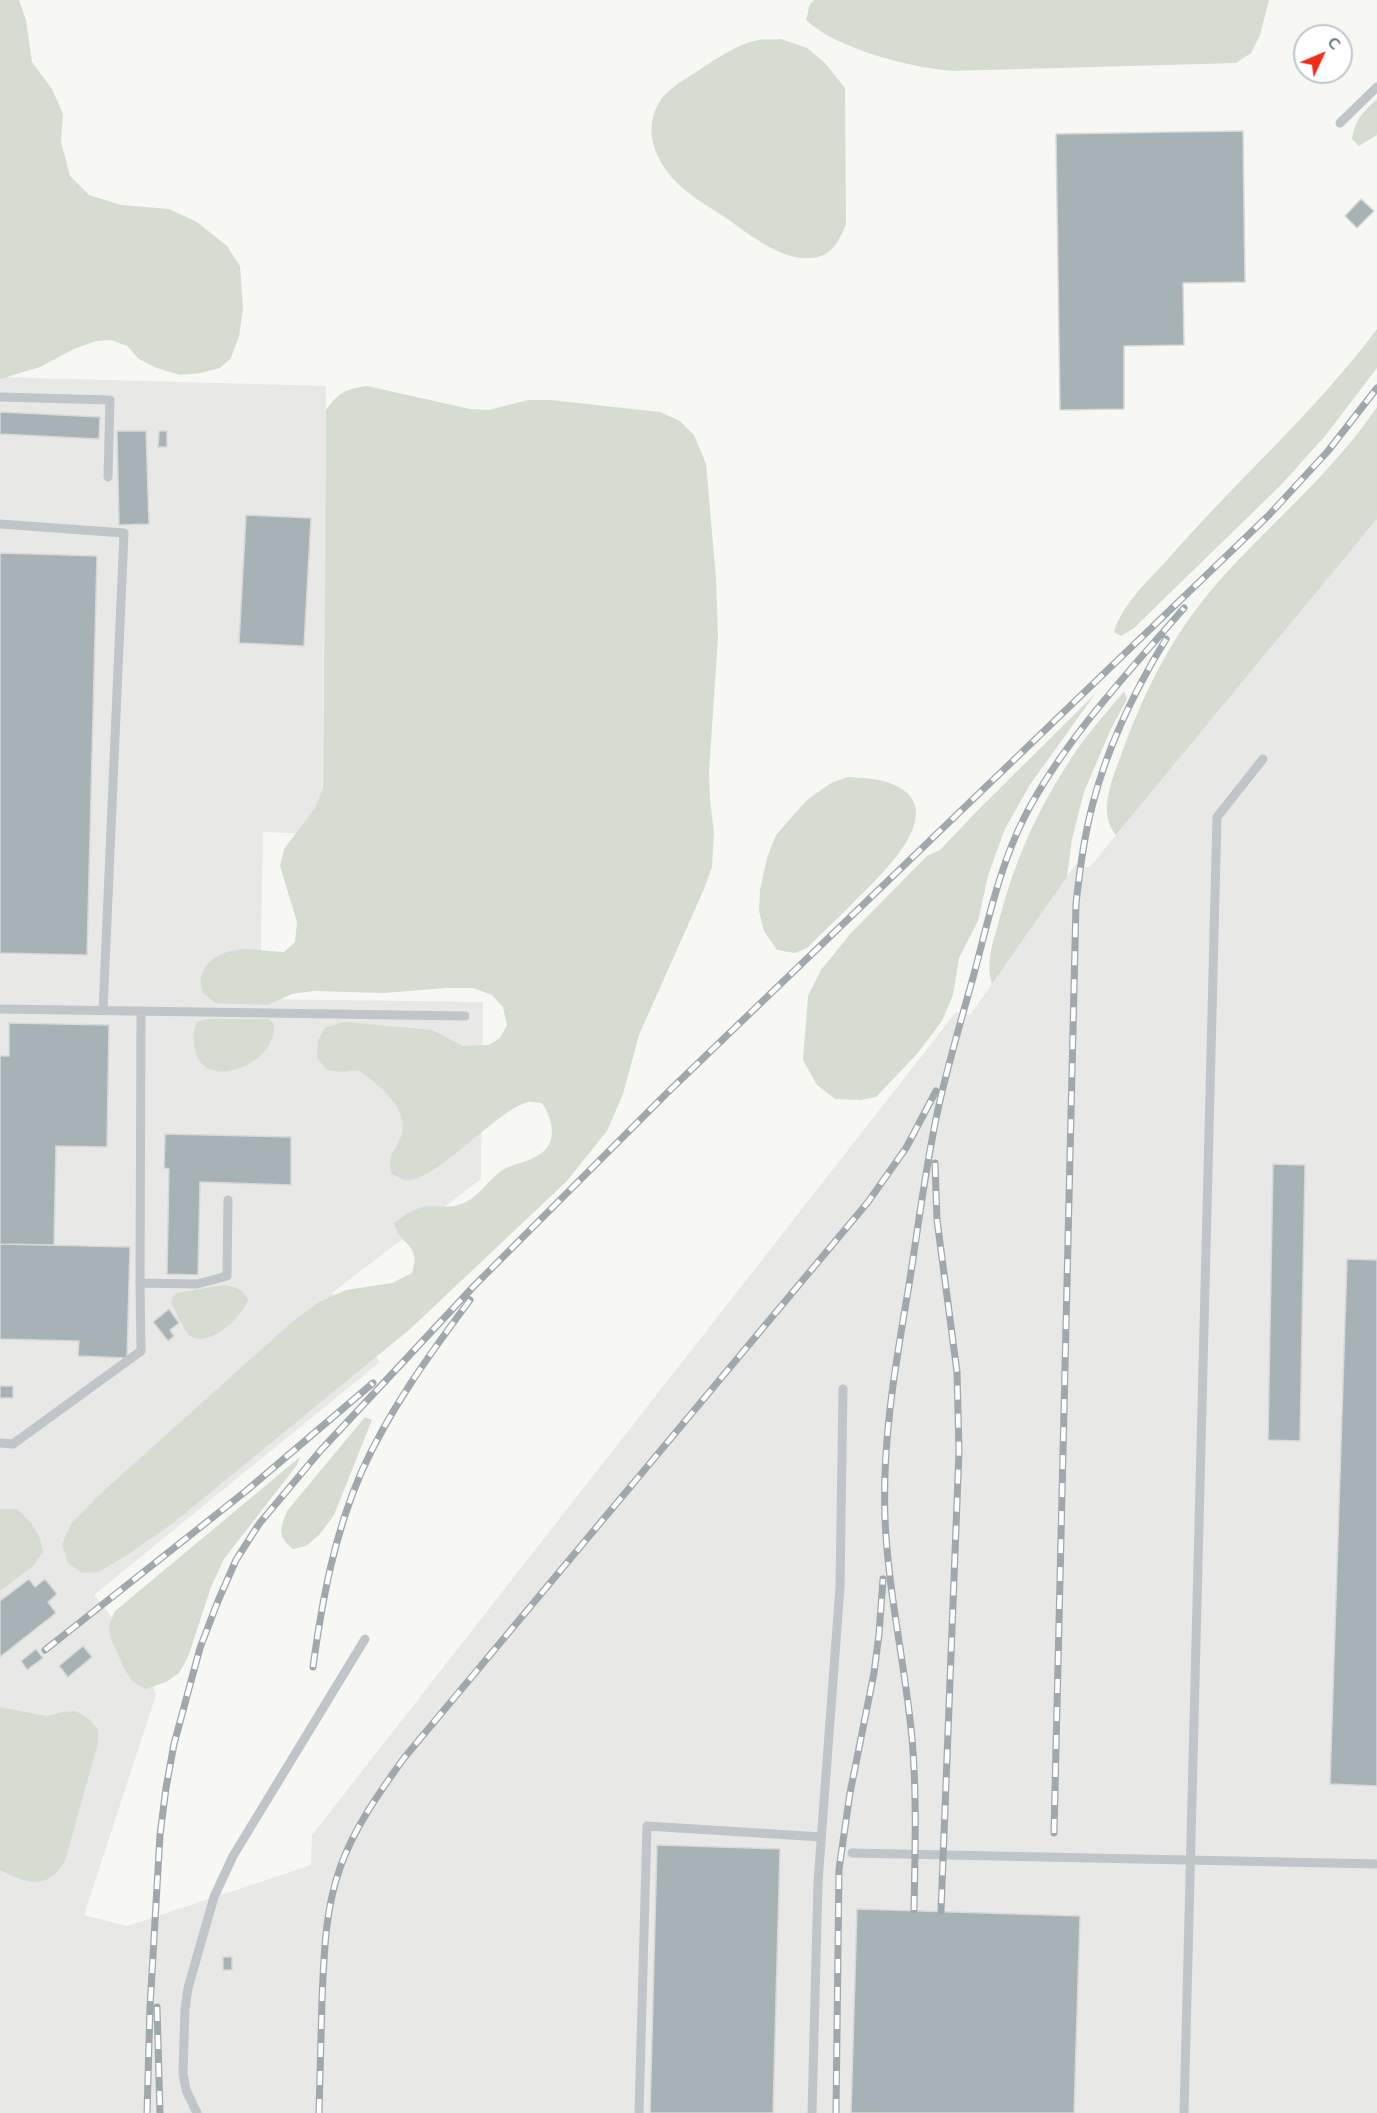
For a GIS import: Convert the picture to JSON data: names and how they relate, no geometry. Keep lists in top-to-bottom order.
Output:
{
  "north": "top right"
}
